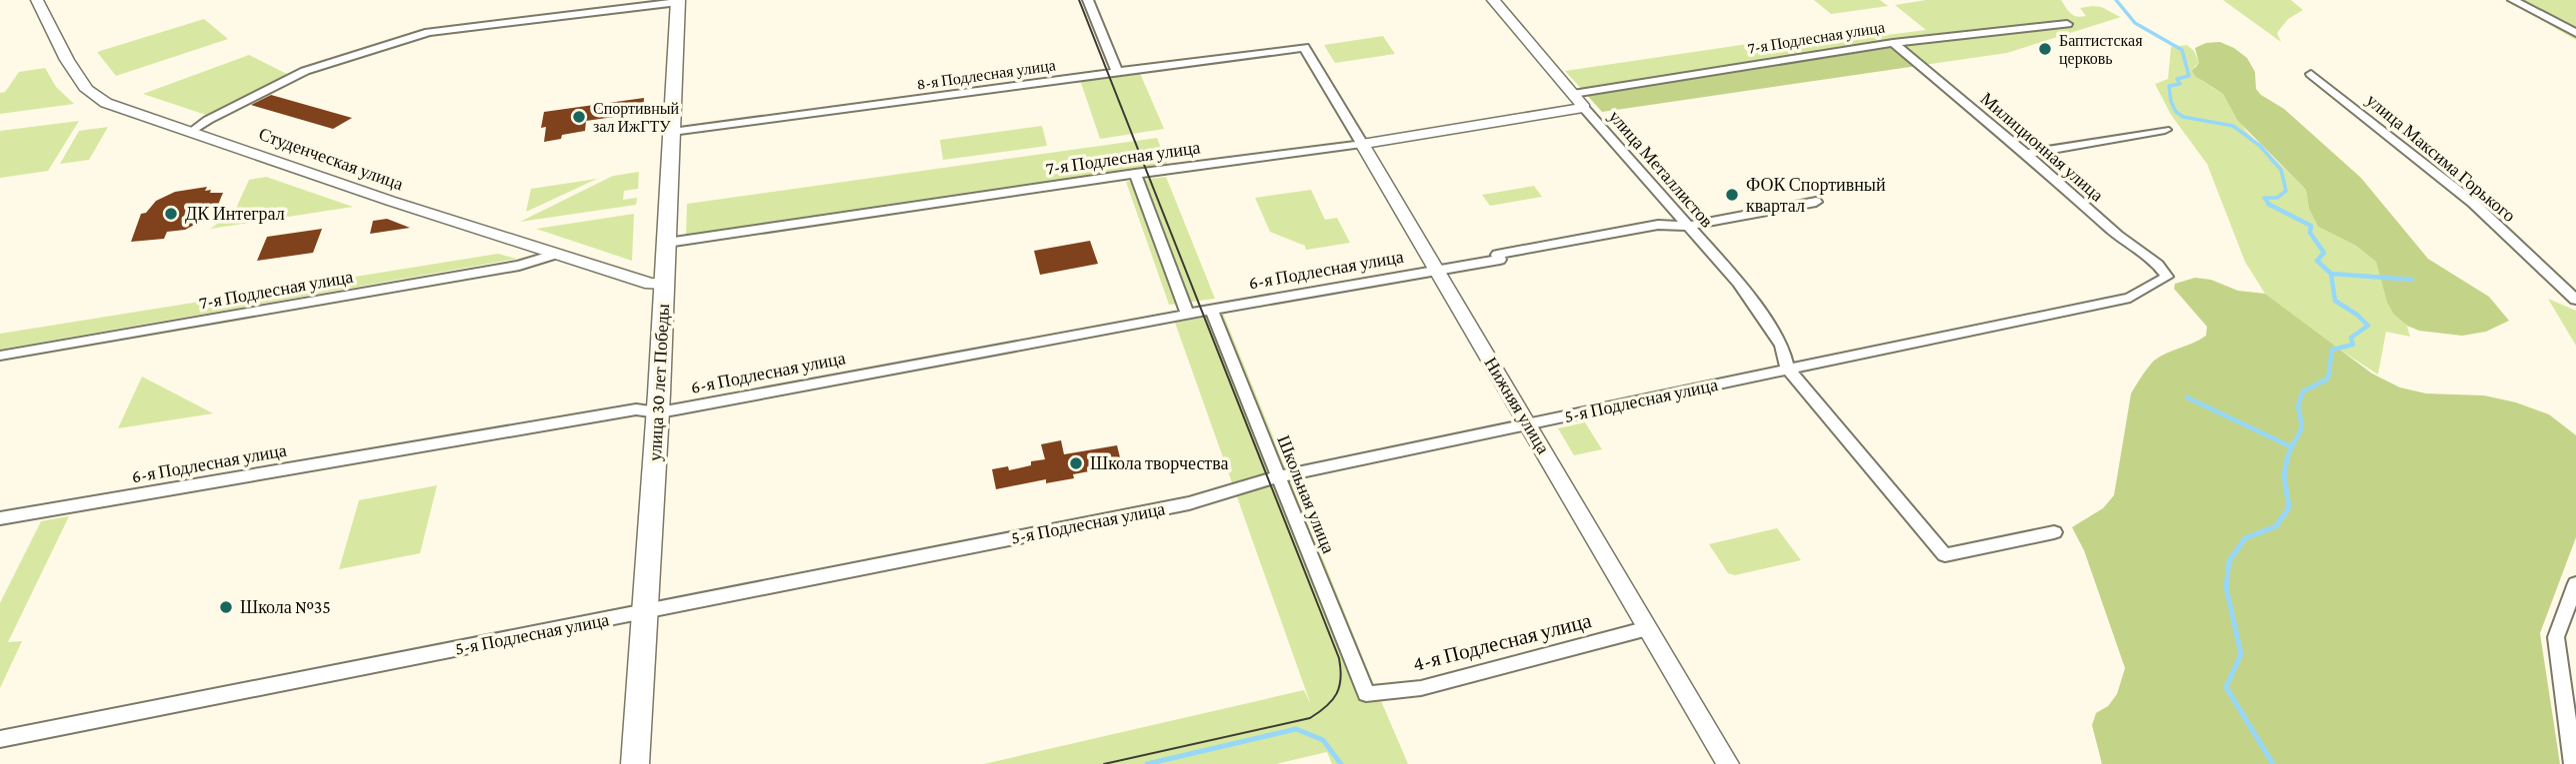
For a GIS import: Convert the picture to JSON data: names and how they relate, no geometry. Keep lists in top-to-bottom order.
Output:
{
  "streets": {
    "main road": ["улица 30 лет Победы"],
    "street": [
      "7-я Подлесная улица",
      "8-я Подлесная улица",
      "Милиционная улица",
      "улица Максима Горького",
      "Студенческая улица",
      "улица Металлистов",
      "6-я Подлесная улица",
      "5-я Подлесная улица",
      "Нижняя улица",
      "Школьная улица",
      "4-я Подлесная улица"
    ]
  },
  "crossings": [
    ["7-я Подлесная улица", "Милиционная улица"],
    ["7-я Подлесная улица", "Студенческая улица"],
    ["7-я Подлесная улица", "улица Металлистов"],
    ["7-я Подлесная улица", "улица 30 лет Победы"],
    ["7-я Подлесная улица", "Нижняя улица"],
    ["8-я Подлесная улица", "улица 30 лет Победы"],
    ["8-я Подлесная улица", "Нижняя улица"],
    ["Милиционная улица", "5-я Подлесная улица"],
    ["Студенческая улица", "улица 30 лет Победы"],
    ["улица Металлистов", "6-я Подлесная улица"],
    ["улица Металлистов", "5-я Подлесная улица"],
    ["6-я Подлесная улица", "улица 30 лет Победы"],
    ["6-я Подлесная улица", "Нижняя улица"],
    ["6-я Подлесная улица", "Школьная улица"],
    ["улица 30 лет Победы", "5-я Подлесная улица"],
    ["5-я Подлесная улица", "Нижняя улица"],
    ["5-я Подлесная улица", "Школьная улица"],
    ["Нижняя улица", "4-я Подлесная улица"],
    ["Школьная улица", "4-я Подлесная улица"]
  ],
  "places": [
    "Баптистская церковь",
    "Спортивный зал ИжГТУ",
    "ФОК Спортивный квартал",
    "ДК Интеграл",
    "Школа творчества",
    "Школа №35"
  ]
}
